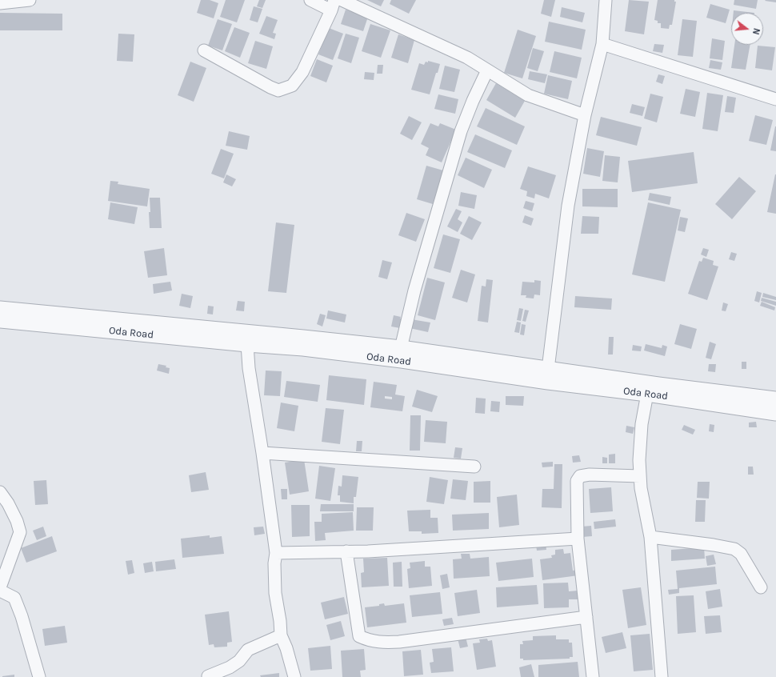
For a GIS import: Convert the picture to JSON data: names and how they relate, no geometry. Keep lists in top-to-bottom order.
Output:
{
  "streets": {
    "street": ["Oda Road"]
  },
  "north": "right"
}
